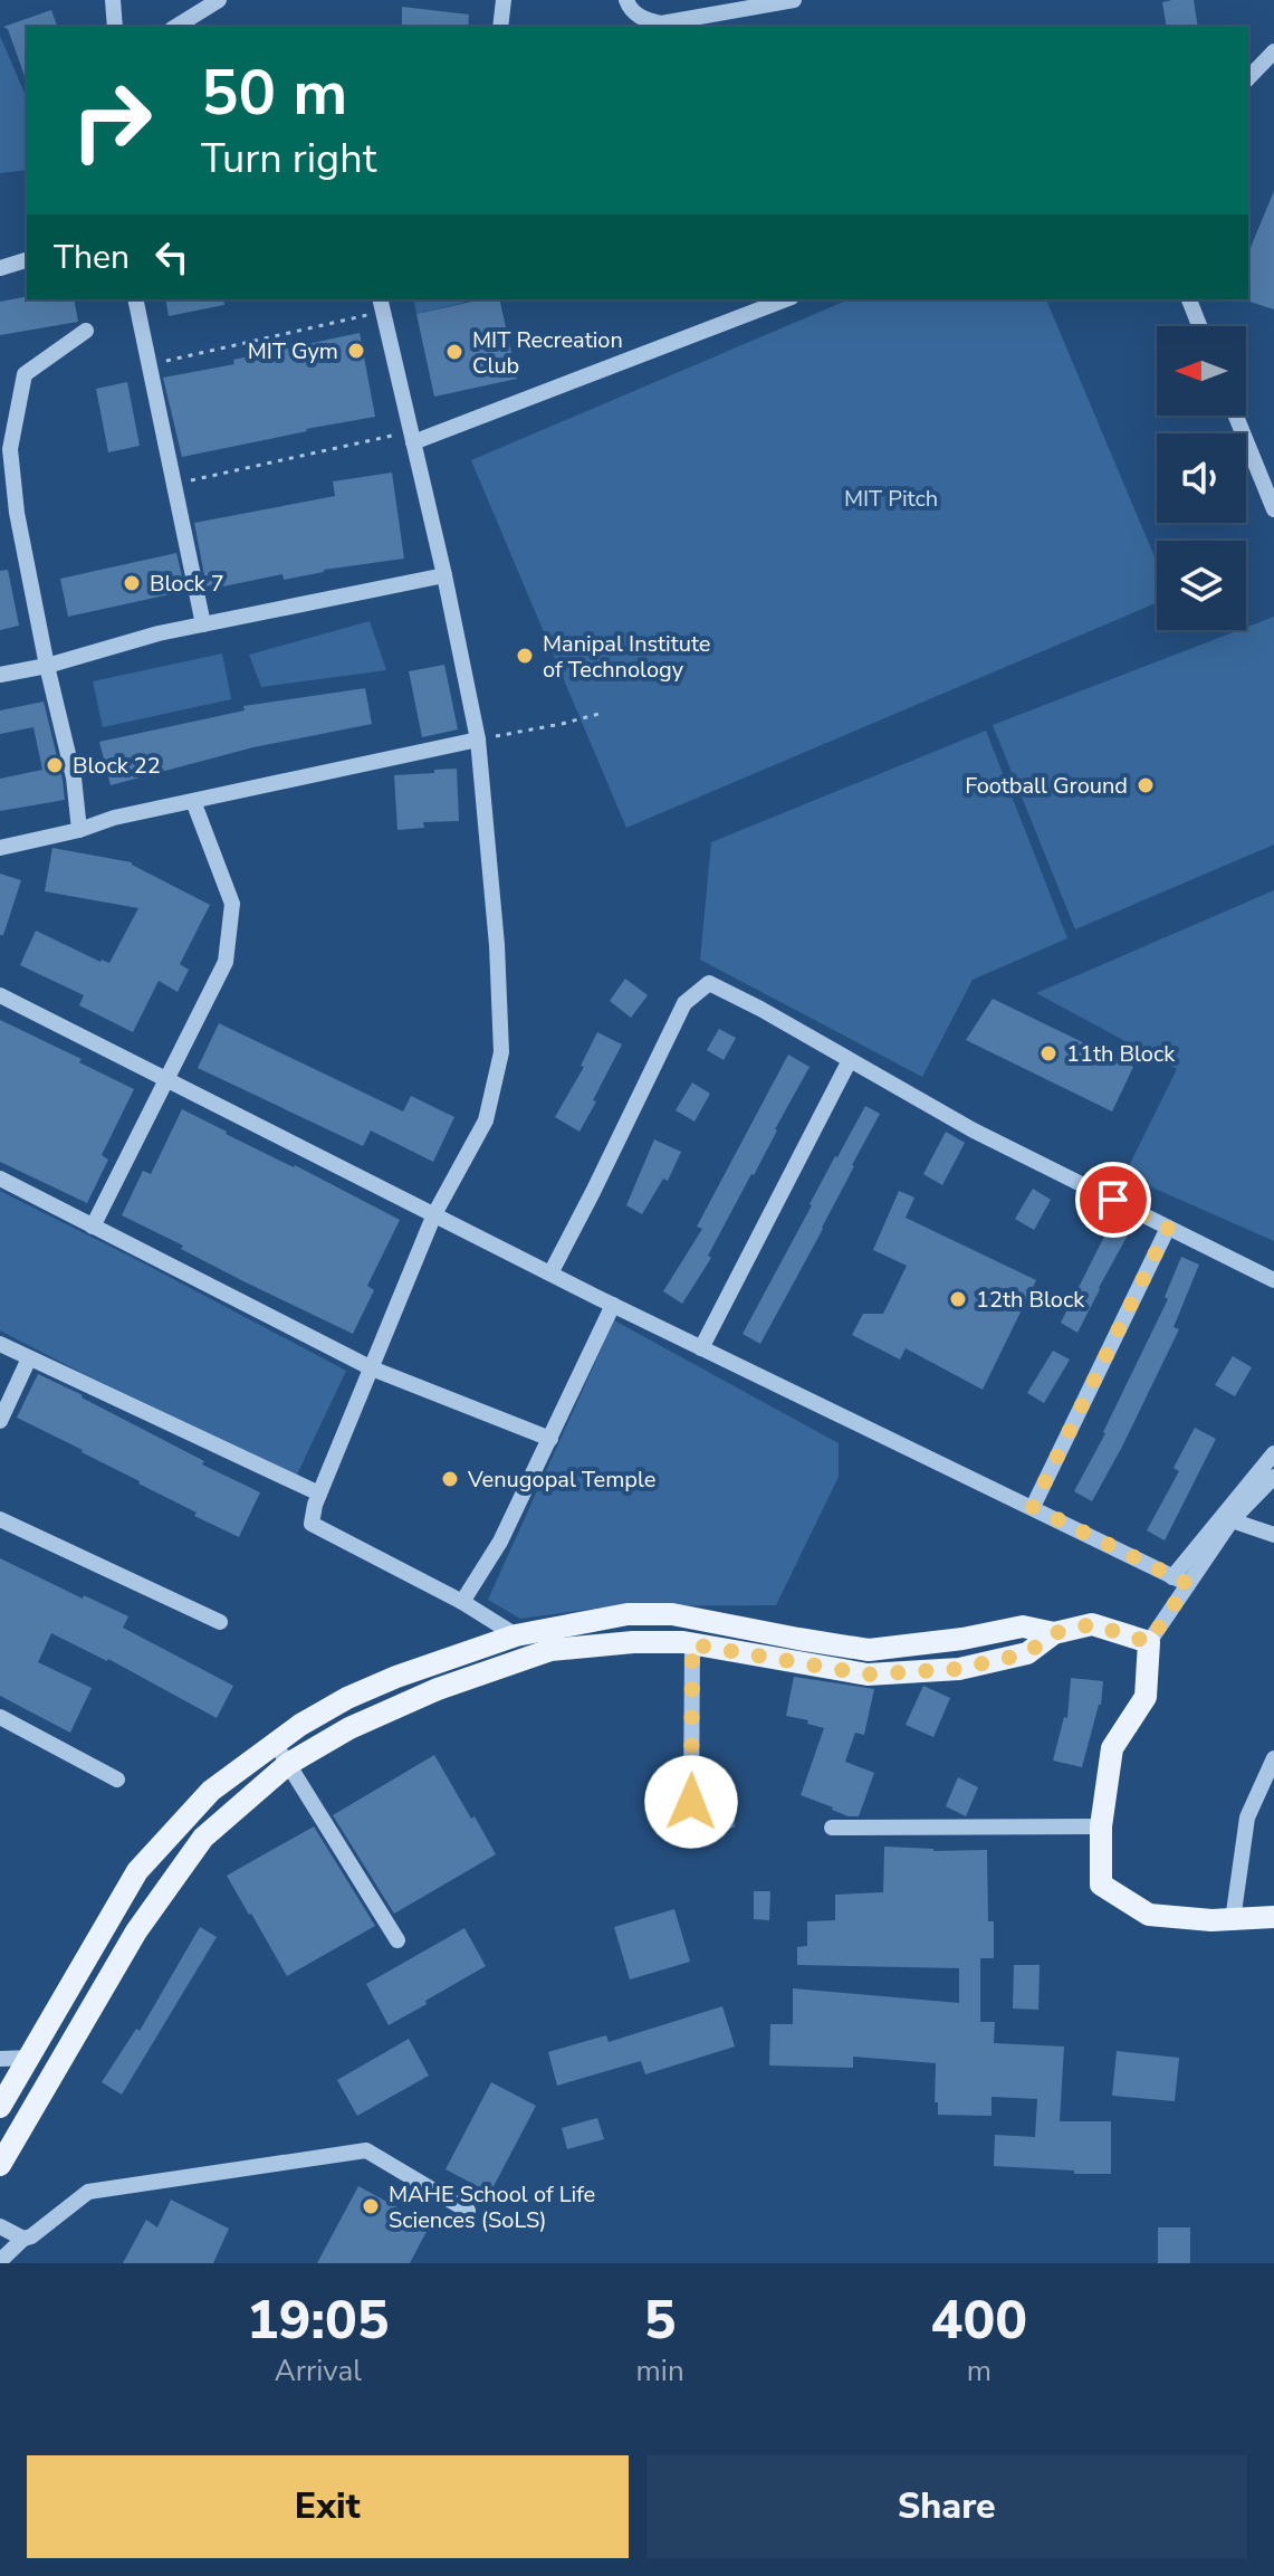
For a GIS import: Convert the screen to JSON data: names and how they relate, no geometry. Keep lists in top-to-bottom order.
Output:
{
  "parks": ["MIT Pitch"],
  "places": [
    "MIT Gym",
    "MIT Recreation Club",
    "Block 7",
    "Manipal Institute of Technology",
    "Block 22",
    "Football Ground",
    "11th Block",
    "12th Block",
    "Venugopal Temple",
    "MAHE School of Life Sciences (SoLS)"
  ],
  "north": "left",
  "page": {
    "turn": ["50 m", "Turn right"],
    "then": "Then",
    "eta": [
      "19:05",
      "Arrival",
      "5",
      "min",
      "400",
      "m"
    ],
    "buttons": ["Exit", "Share"]
  }
}
